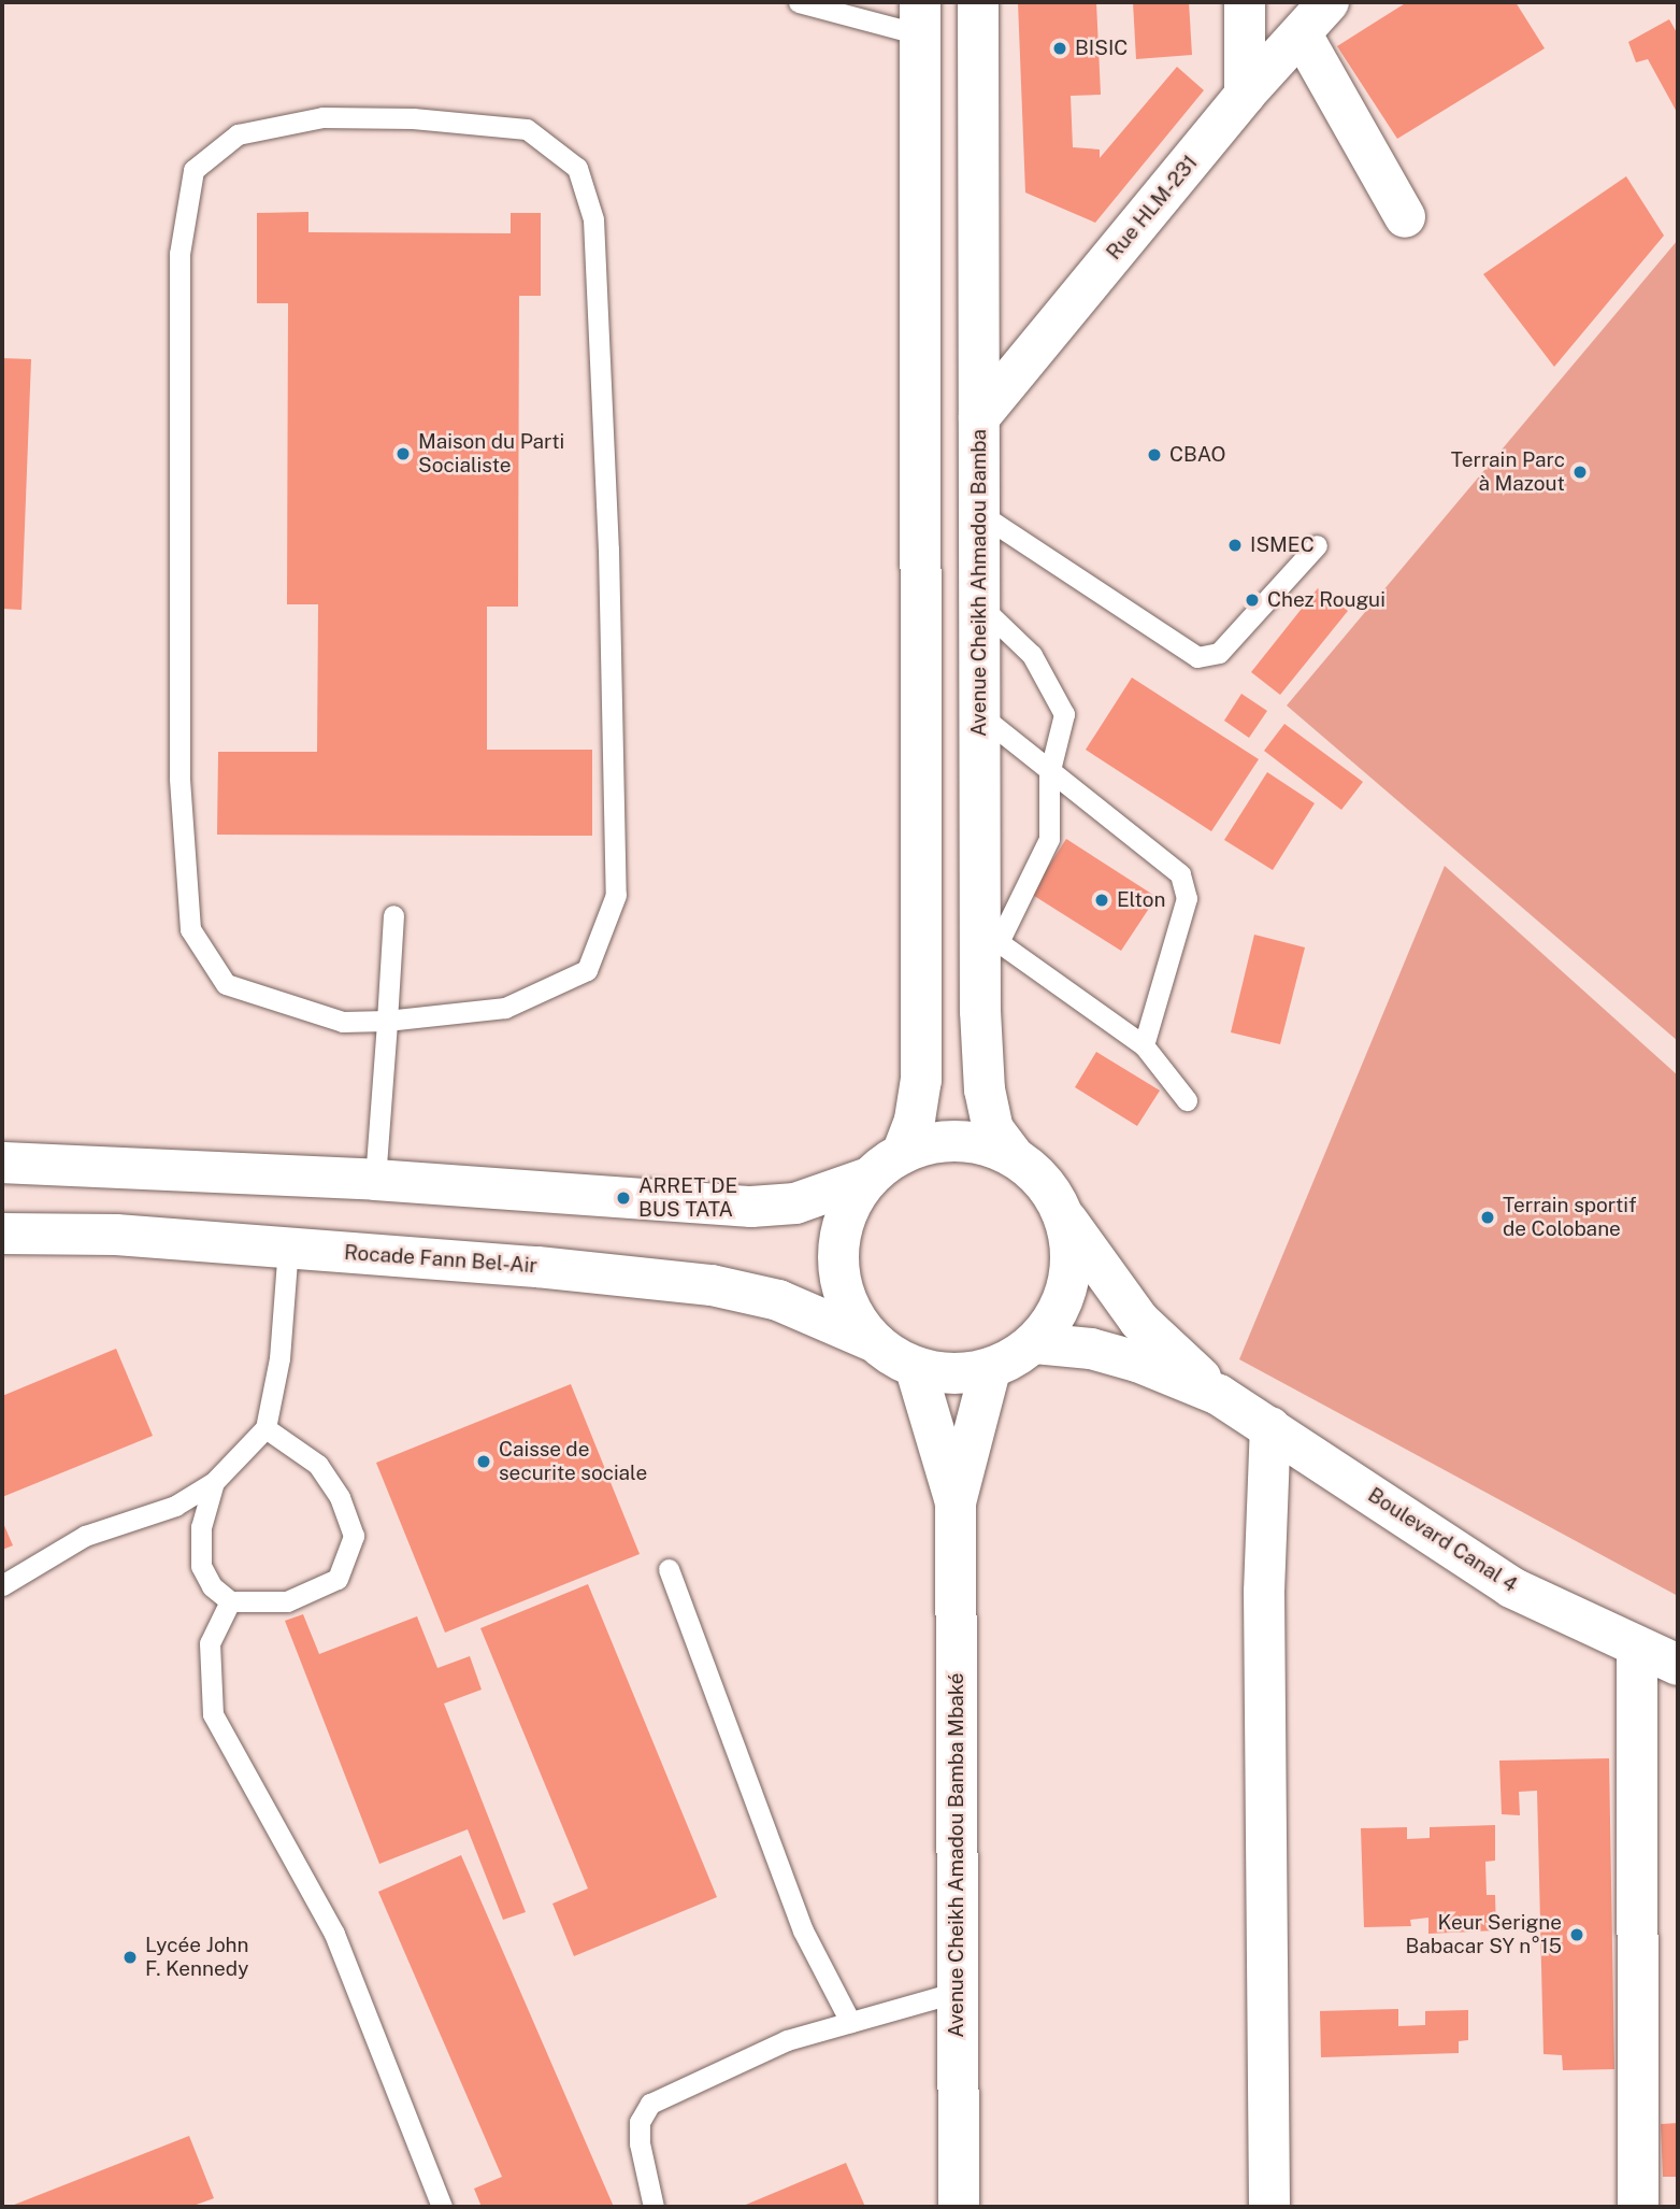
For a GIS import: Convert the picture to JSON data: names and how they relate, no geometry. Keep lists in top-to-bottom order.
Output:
{
  "streets": {
    "street": [
      "Rue HLM-231",
      "Avenue Cheikh Ahmadou Bamba",
      "Rocade Fann Bel-Air",
      "Boulevard Canal 4",
      "Avenue Cheikh Amadou Bamba Mbaké"
    ]
  },
  "crossings": [
    ["Rue HLM-231", "Avenue Cheikh Ahmadou Bamba"],
    ["Avenue Cheikh Ahmadou Bamba", "Rocade Fann Bel-Air"],
    ["Avenue Cheikh Ahmadou Bamba", "Avenue Cheikh Amadou Bamba Mbaké"],
    ["Rocade Fann Bel-Air", "Avenue Cheikh Amadou Bamba Mbaké"]
  ],
  "places": [
    "BISIC",
    "Maison du Parti Socialiste",
    "CBAO",
    "Terrain Parc à Mazout",
    "ISMEC",
    "Chez Rougui",
    "Elton",
    "ARRET DE BUS TATA",
    "Terrain sportif de Colobane",
    "Caisse de securite sociale",
    "Keur Serigne Babacar SY n°15",
    "Lycée John F. Kennedy"
  ]
}
